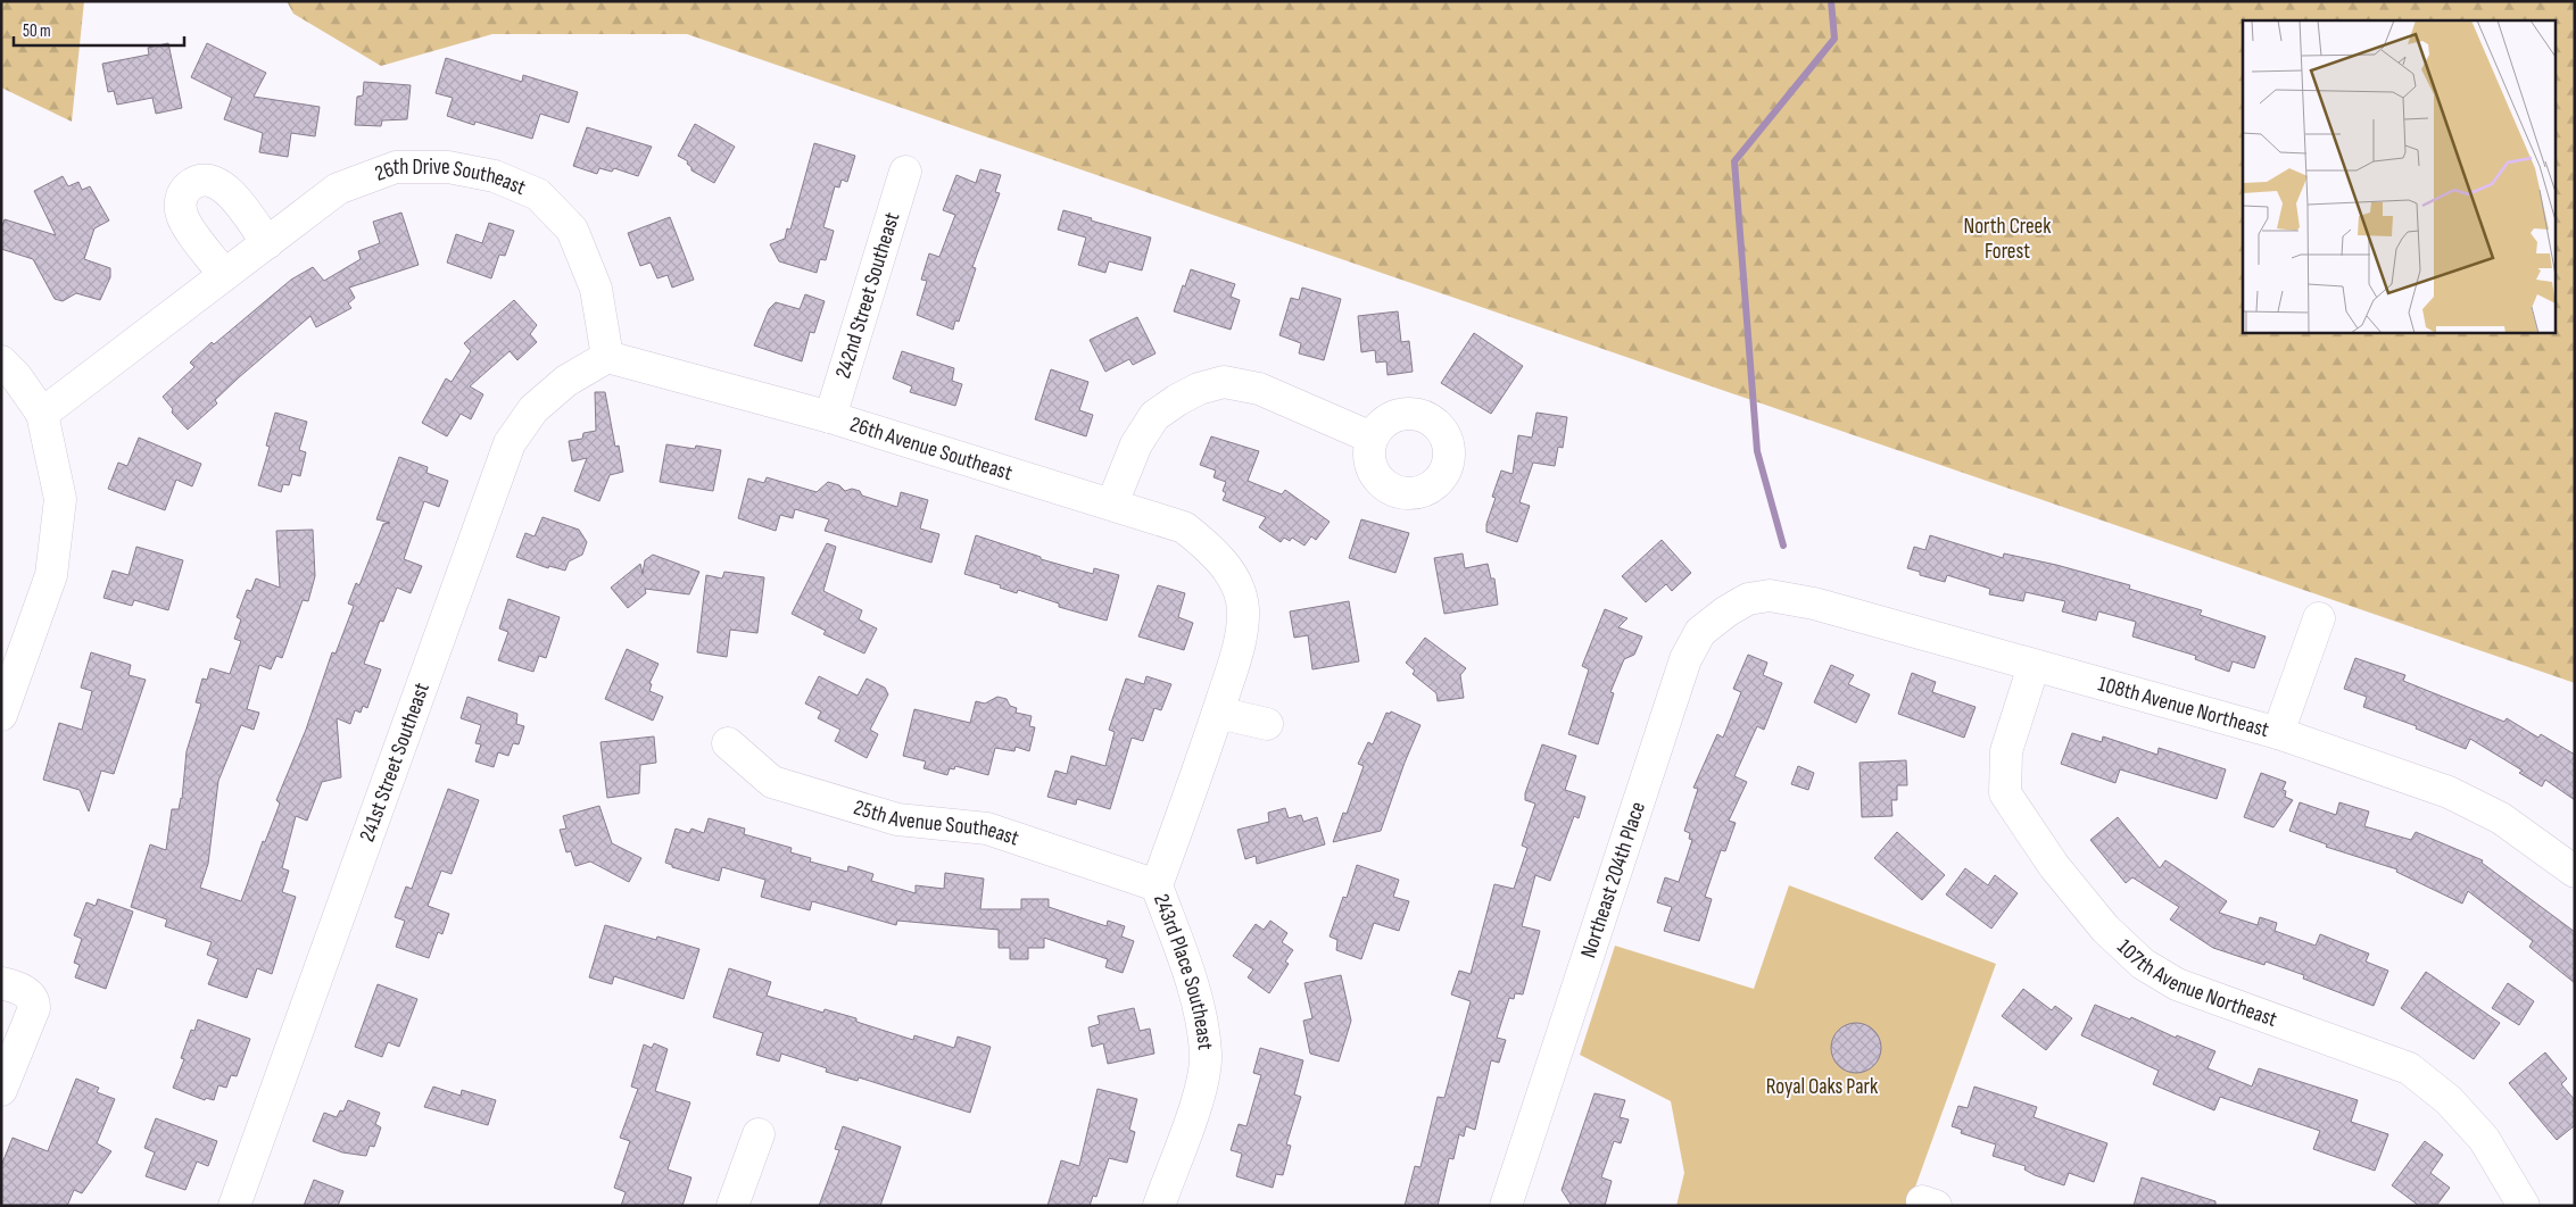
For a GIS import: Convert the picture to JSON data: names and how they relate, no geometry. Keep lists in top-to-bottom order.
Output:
{
  "streets": {
    "street": [
      "26th Drive Southeast",
      "242nd Street Southeast",
      "26th Avenue Southeast",
      "108th Avenue Northeast",
      "241st Street Southeast",
      "25th Avenue Southeast",
      "Northeast 204th Place",
      "243rd Place Southeast",
      "107th Avenue Northeast"
    ]
  },
  "crossings": [
    ["26th Drive Southeast", "26th Avenue Southeast"],
    ["26th Drive Southeast", "241st Street Southeast"],
    ["242nd Street Southeast", "26th Avenue Southeast"],
    ["26th Avenue Southeast", "241st Street Southeast"],
    ["26th Avenue Southeast", "243rd Place Southeast"],
    ["108th Avenue Northeast", "Northeast 204th Place"],
    ["108th Avenue Northeast", "107th Avenue Northeast"],
    ["25th Avenue Southeast", "243rd Place Southeast"]
  ],
  "parks": ["North Creek Forest", "Royal Oaks Park"],
  "scale_bar": "50 m"
}
